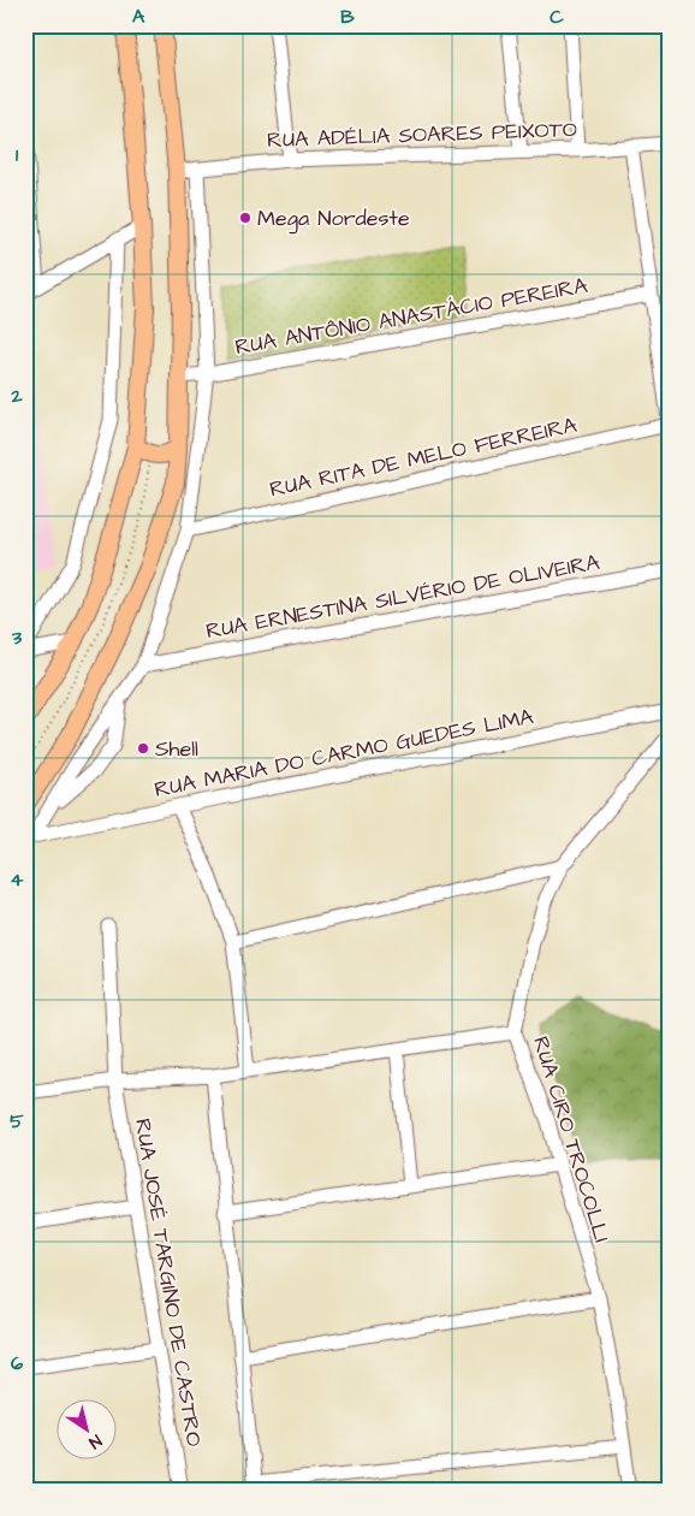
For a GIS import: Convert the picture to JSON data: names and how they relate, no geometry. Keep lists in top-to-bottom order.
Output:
{
  "streets": {
    "street": [
      "RUA ADÉLIA SOARES PEIXOTO",
      "RUA ANTÔNIO ANASTÁCIO PEREIRA",
      "RUA RITA DE MELO FERREIRA",
      "RUA ERNESTINA SILVÉRIO DE OLIVEIRA",
      "RUA MARIA DO CARMO GUEDES LIMA",
      "RUA CIRO TROCOLLI",
      "RUA JOSÉ TARGINO DE CASTRO"
    ]
  },
  "places": ["Mega Nordeste", "Shell"],
  "north": "bottom right",
  "grid": {
    "columns": ["A", "B", "C"],
    "rows": [
      "1",
      "2",
      "3",
      "4",
      "5",
      "6"
    ]
  }
}
